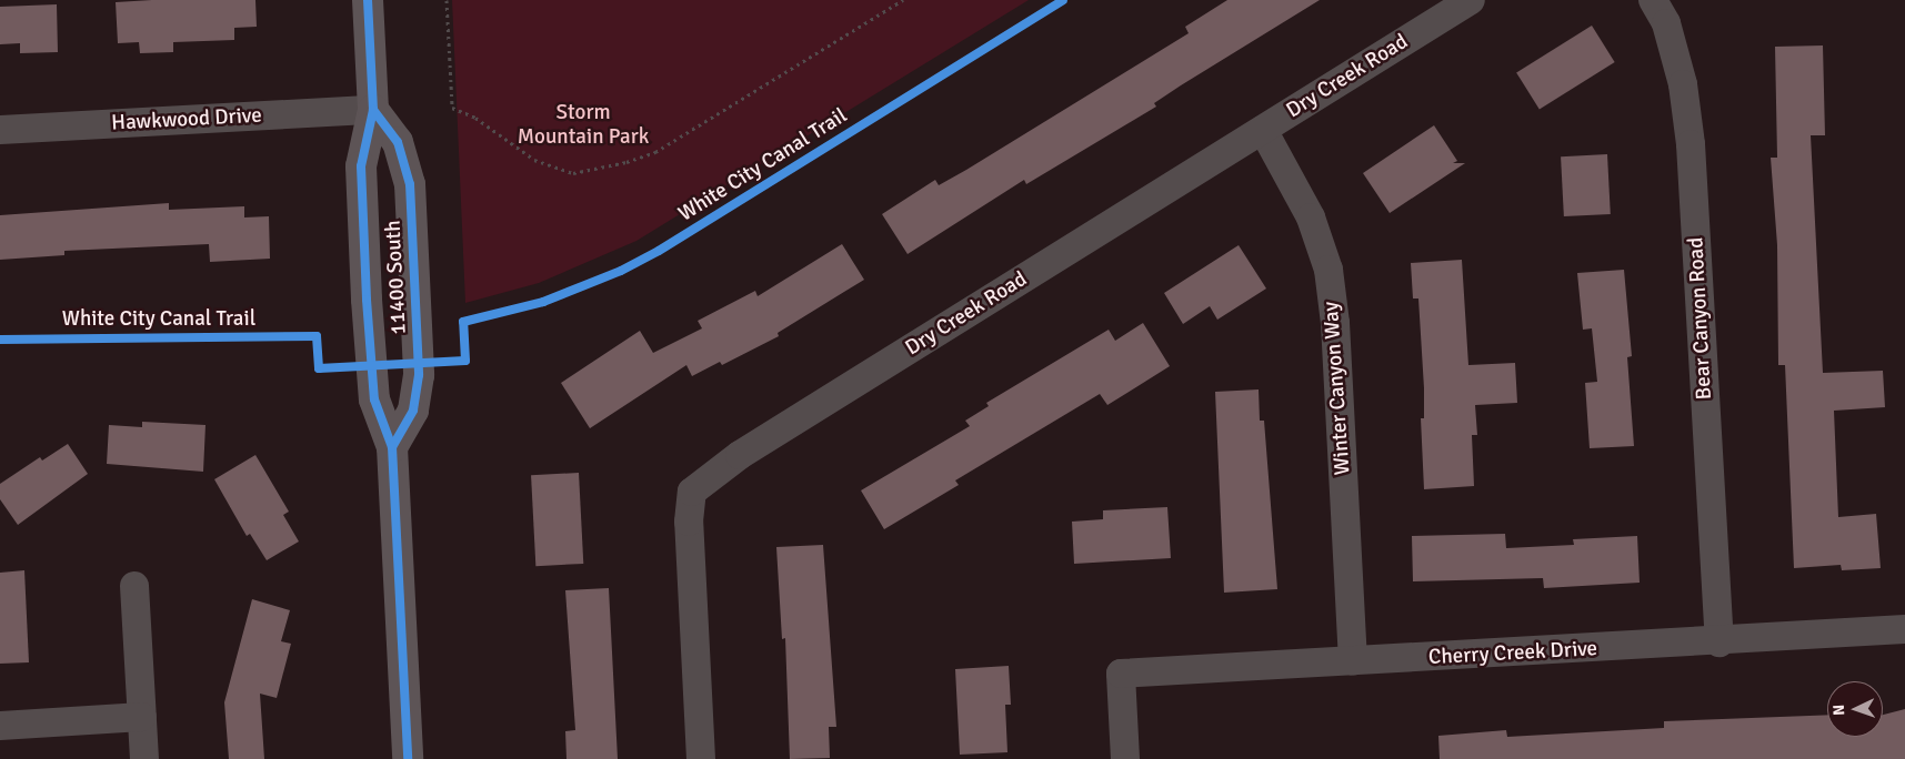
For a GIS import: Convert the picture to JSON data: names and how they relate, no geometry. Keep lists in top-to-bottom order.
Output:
{
  "streets": {
    "main road": ["11400 South"],
    "street": [
      "Dry Creek Road",
      "Hawkwood Drive",
      "Bear Canyon Road",
      "Winter Canyon Way",
      "Cherry Creek Drive"
    ],
    "cycle path": ["White City Canal Trail"]
  },
  "crossings": [
    ["Dry Creek Road", "Winter Canyon Way"],
    ["Hawkwood Drive", "11400 South"],
    ["Bear Canyon Road", "Cherry Creek Drive"],
    ["Winter Canyon Way", "Cherry Creek Drive"]
  ],
  "parks": ["Storm Mountain Park"],
  "north": "left"
}
